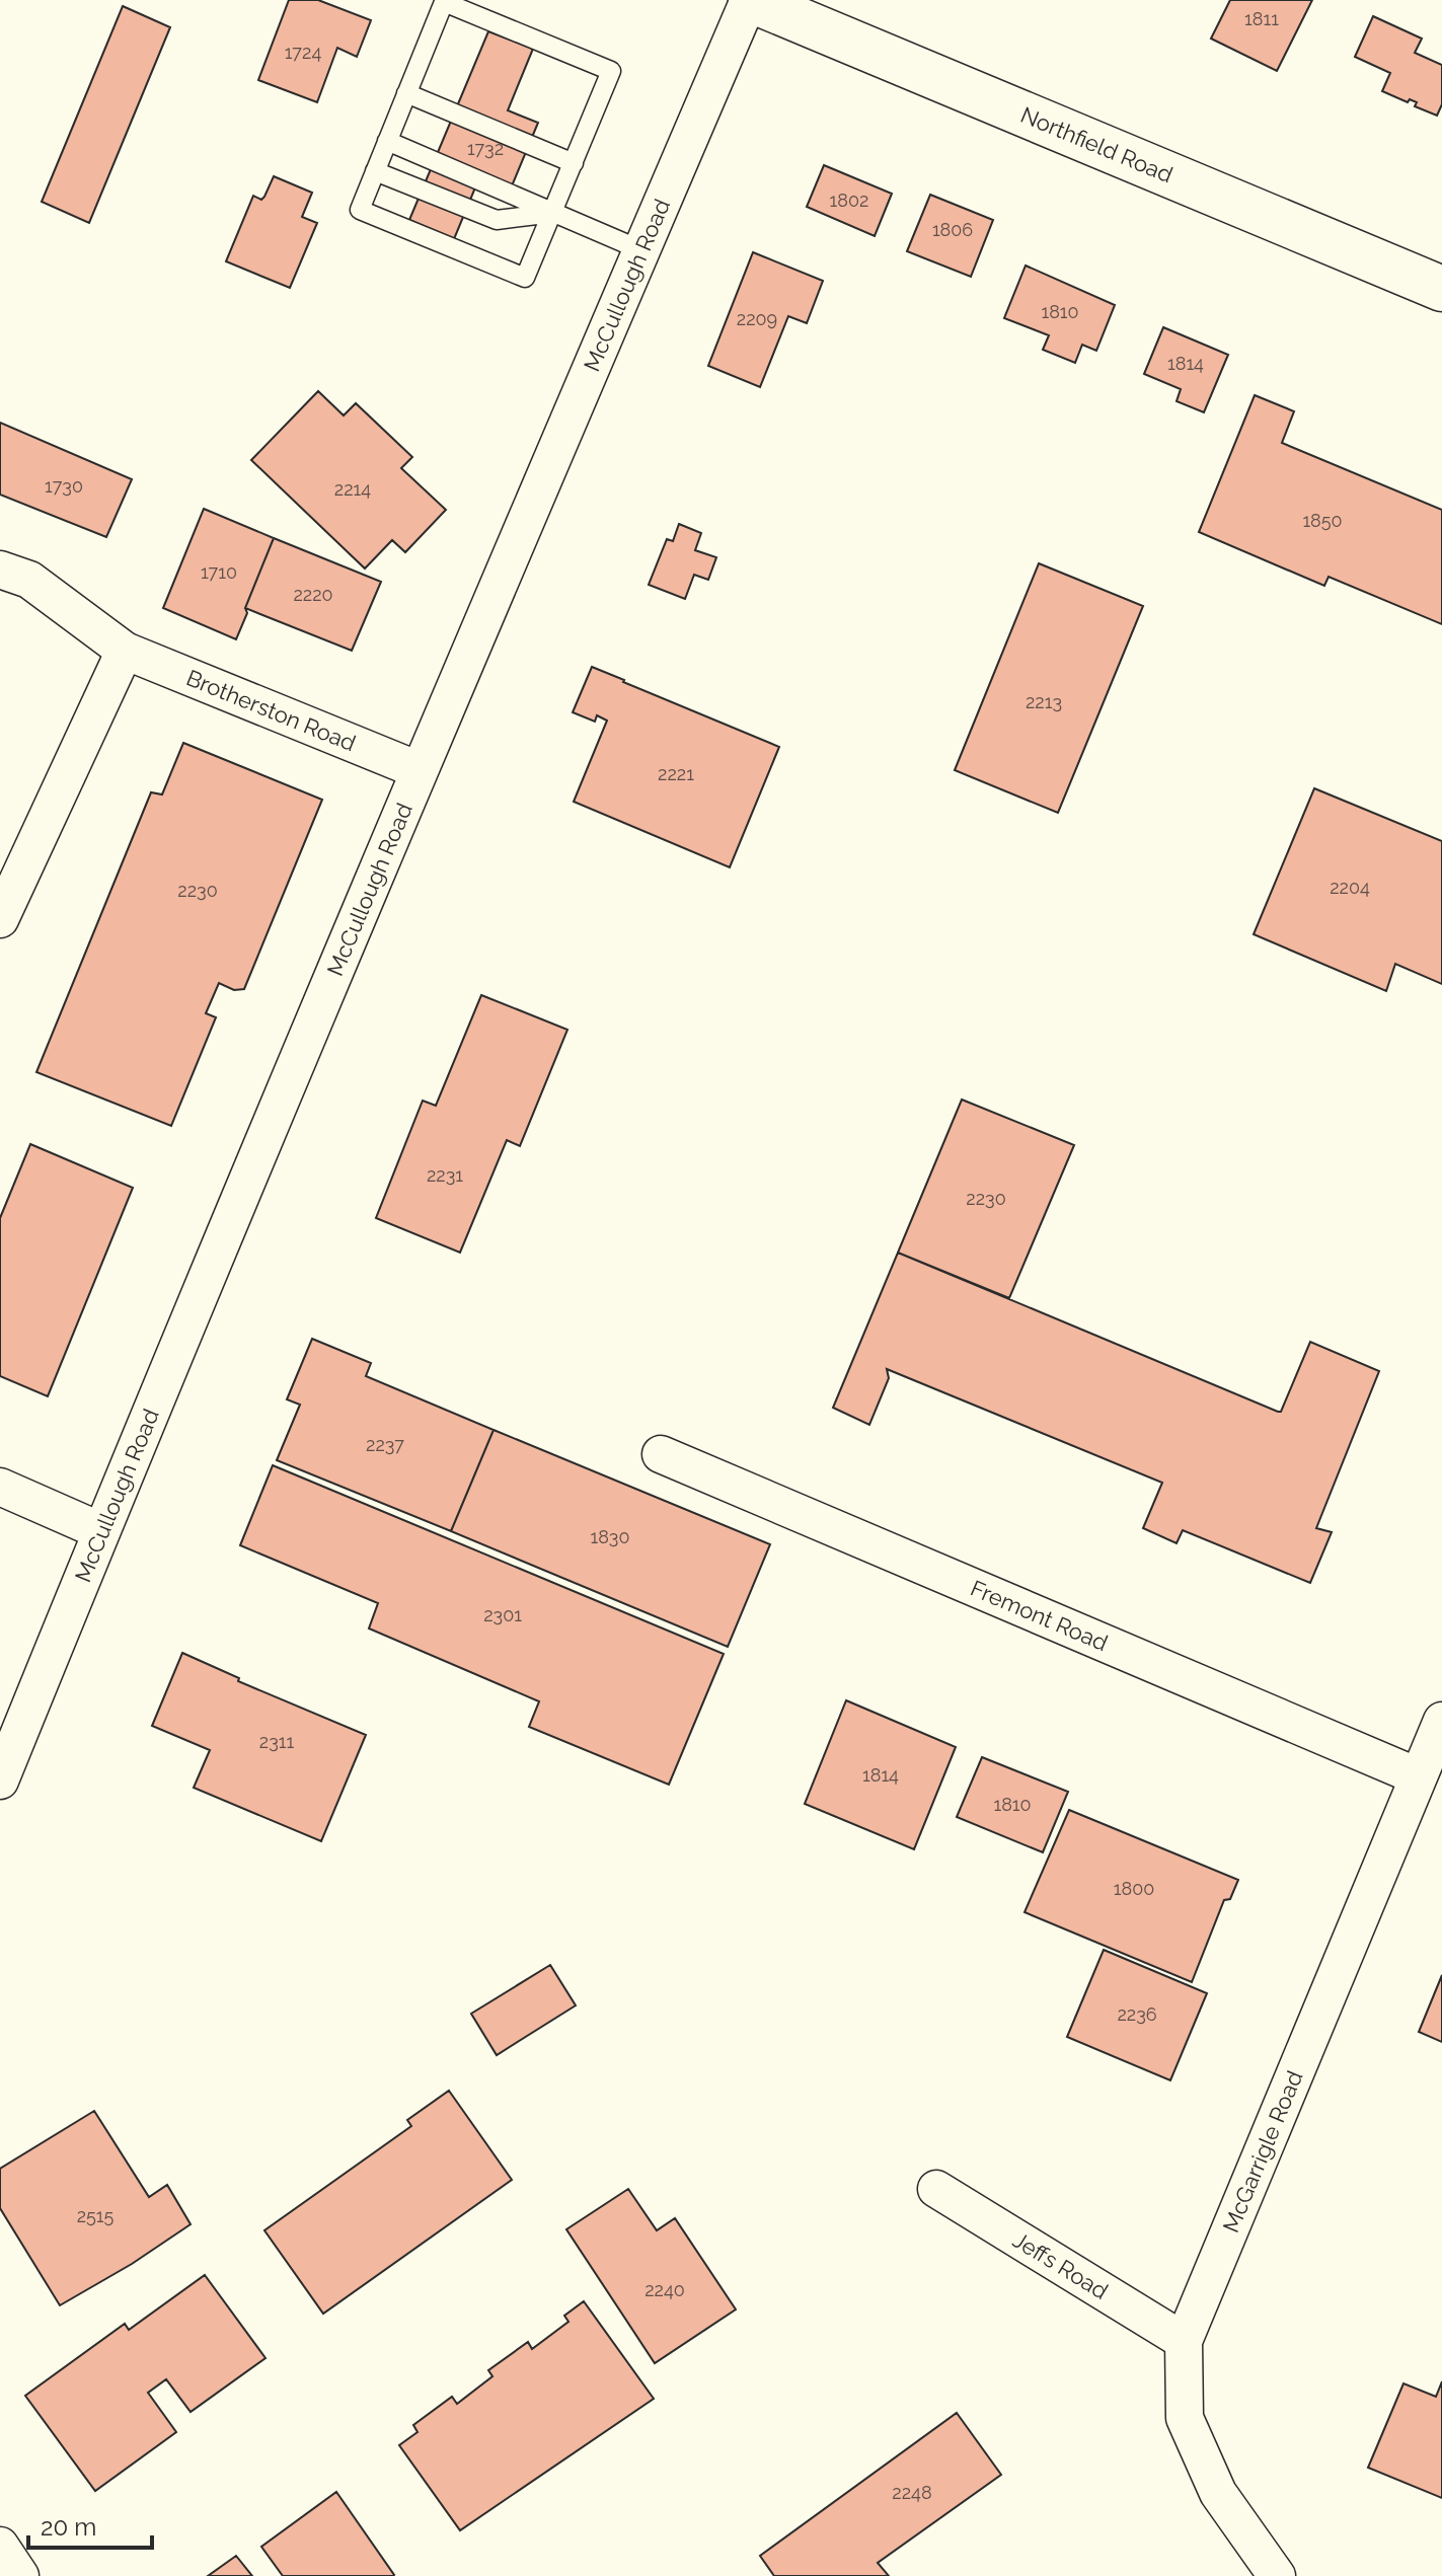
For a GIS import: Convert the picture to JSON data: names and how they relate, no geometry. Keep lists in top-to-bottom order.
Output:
{
  "streets": {
    "street": [
      "Northfield Road",
      "McCullough Road",
      "Brotherston Road",
      "Fremont Road",
      "McGarrigle Road",
      "Jeffs Road"
    ]
  },
  "crossings": [
    ["Northfield Road", "McCullough Road"],
    ["McCullough Road", "Brotherston Road"],
    ["Fremont Road", "McGarrigle Road"],
    ["McGarrigle Road", "Jeffs Road"]
  ],
  "house_numbers": [
    "1811",
    "1724",
    "1732",
    "1802",
    "1806",
    "1810",
    "2209",
    "1814",
    "1730",
    "2214",
    "1850",
    "1710",
    "2220",
    "2213",
    "2221",
    "2204",
    "2230",
    "2231",
    "2230",
    "2237",
    "1830",
    "2301",
    "2311",
    "1814",
    "1810",
    "1800",
    "2236",
    "2515",
    "2240",
    "2248"
  ],
  "scale_bar": "20 m"
}
